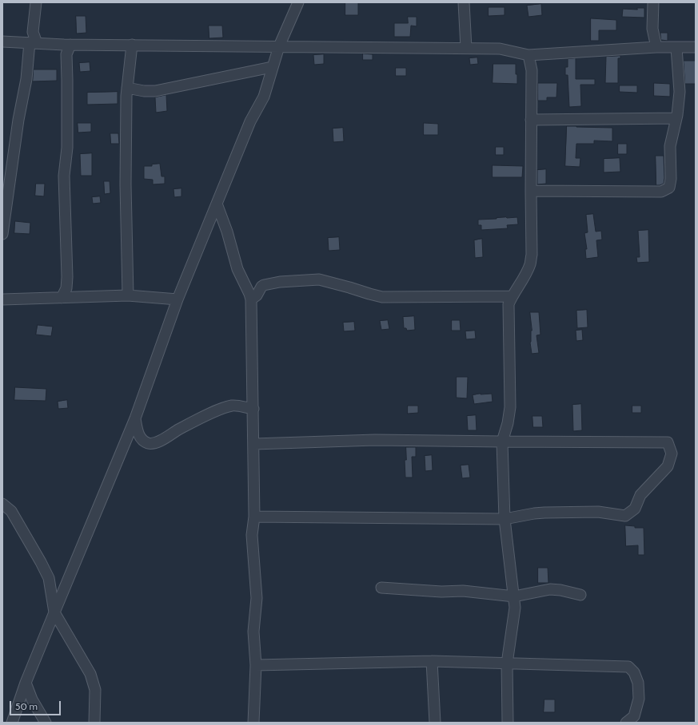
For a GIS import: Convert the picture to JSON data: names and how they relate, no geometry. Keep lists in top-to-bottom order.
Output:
{
  "scale_bar": "50 m"
}
